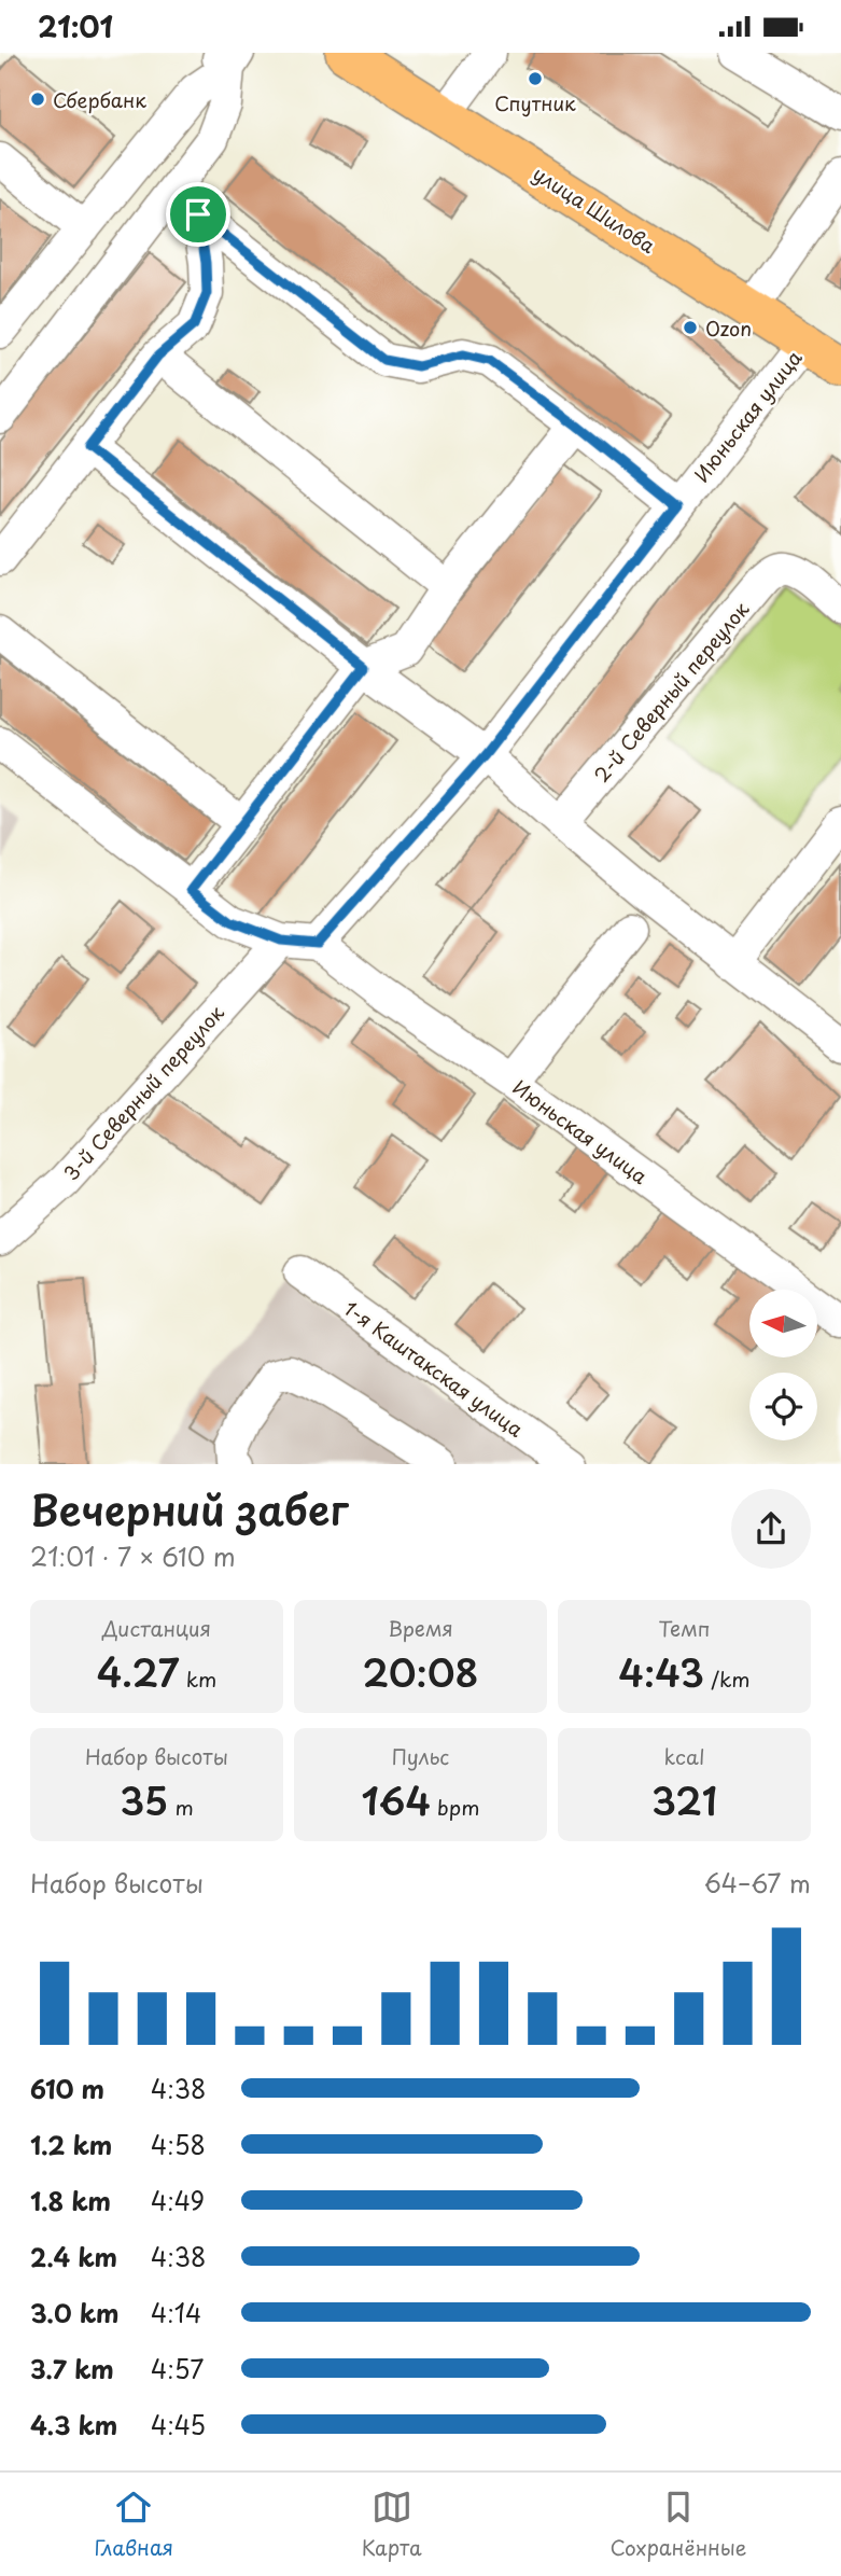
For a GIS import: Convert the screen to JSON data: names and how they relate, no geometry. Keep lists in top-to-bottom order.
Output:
{
  "streets": {
    "main road": ["улица Шилова"],
    "street": [
      "Июньская улица",
      "2-й Северный переулок",
      "3-й Северный переулок",
      "1-я Каштакская улица"
    ]
  },
  "crossings": [
    ["улица Шилова", "Июньская улица"]
  ],
  "places": ["Спутник", "Сбербанк", "Ozon"],
  "north": "left",
  "page": {
    "status": "21:01",
    "heading": ["Вечерний забег", "21:01 · 7 × 610 m"],
    "stats": [
      ["Дистанция", "4.27 km"],
      ["Время", "20:08"],
      ["Темп", "4:43 /km"],
      ["Набор высоты", "35 m"],
      ["Пульс", "164 bpm"],
      ["kcal", "321"]
    ],
    "chart": ["Набор высоты", "64–67 m"],
    "list": [
      {
        "name": "610 m",
        "note": "4:38"
      },
      {
        "name": "1.2 km",
        "note": "4:58"
      },
      {
        "name": "1.8 km",
        "note": "4:49"
      },
      {
        "name": "2.4 km",
        "note": "4:38"
      },
      {
        "name": "3.0 km",
        "note": "4:14"
      },
      {
        "name": "3.7 km",
        "note": "4:57"
      },
      {
        "name": "4.3 km",
        "note": "4:45"
      }
    ],
    "tabs": ["Главная", "Карта", "Сохранённые"]
  }
}
